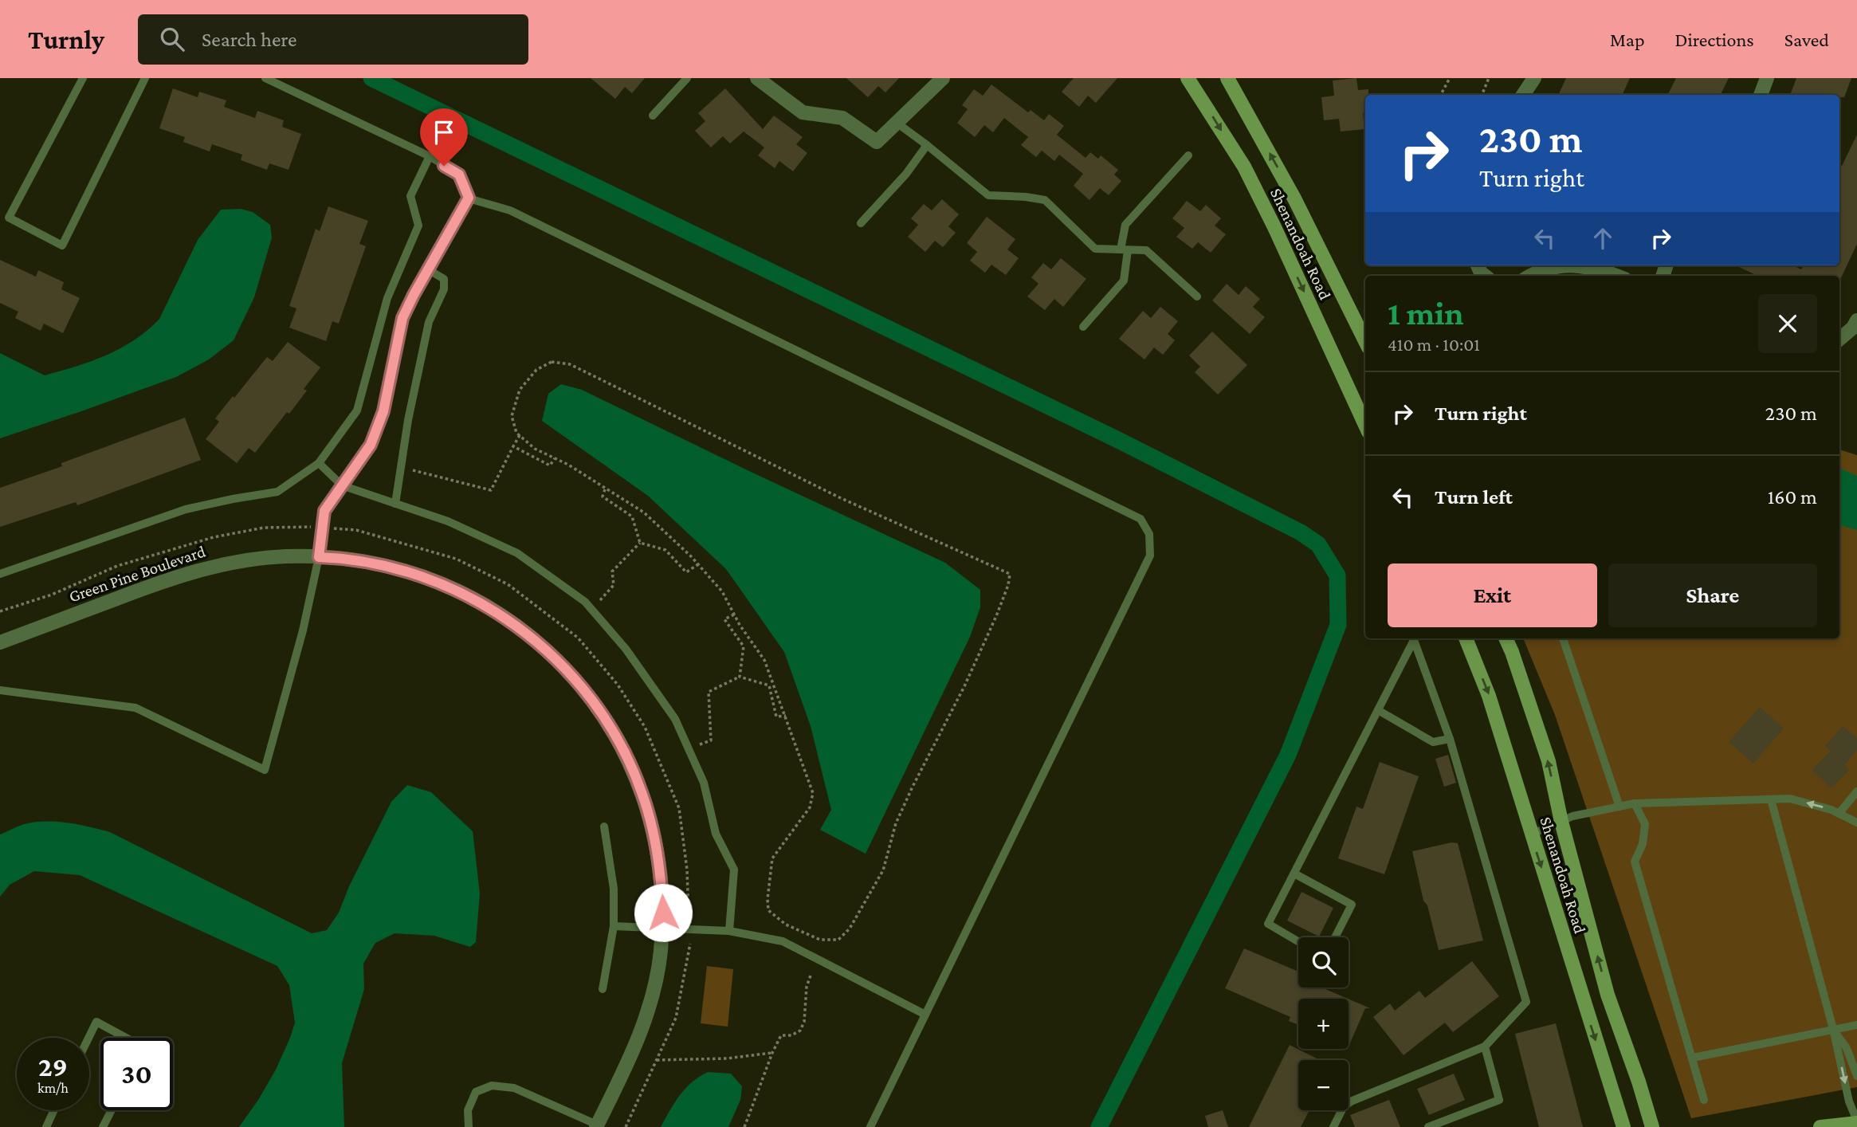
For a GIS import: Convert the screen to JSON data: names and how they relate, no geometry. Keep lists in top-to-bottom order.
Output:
{
  "streets": {
    "street": ["Shenandoah Road", "Green Pine Boulevard"]
  },
  "page": {
    "header": "Turnly",
    "search": "Search here",
    "nav": ["Map", "Directions", "Saved"],
    "turn": ["230 m", "Turn right"],
    "heading": ["1 min", "410 m · 10:01"],
    "list": [
      {
        "name": "Turn right",
        "value": "230 m"
      },
      {
        "name": "Turn left",
        "value": "160 m"
      }
    ],
    "buttons": ["Exit", "Share"],
    "map_buttons": ["+", "−"],
    "speed": "29 km/h",
    "limit": "30"
  }
}
